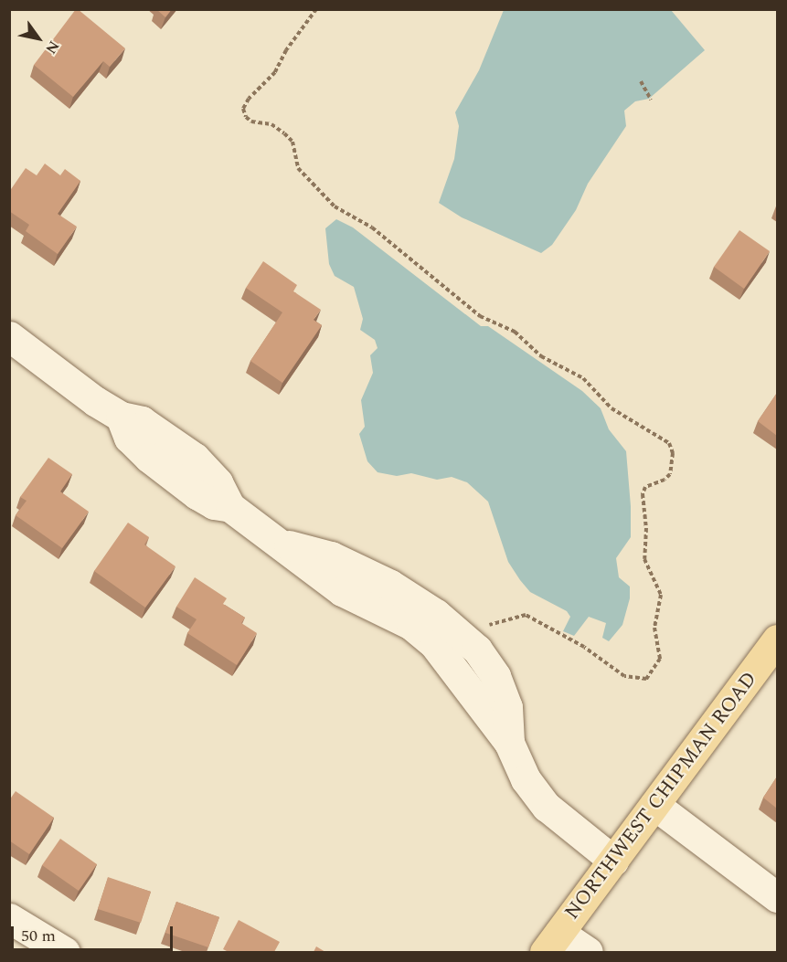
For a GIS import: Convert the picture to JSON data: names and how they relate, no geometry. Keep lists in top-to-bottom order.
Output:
{
  "streets": {
    "main road": ["NORTHWEST CHIPMAN ROAD"]
  },
  "scale_bar": "50 m",
  "north": "bottom right"
}
